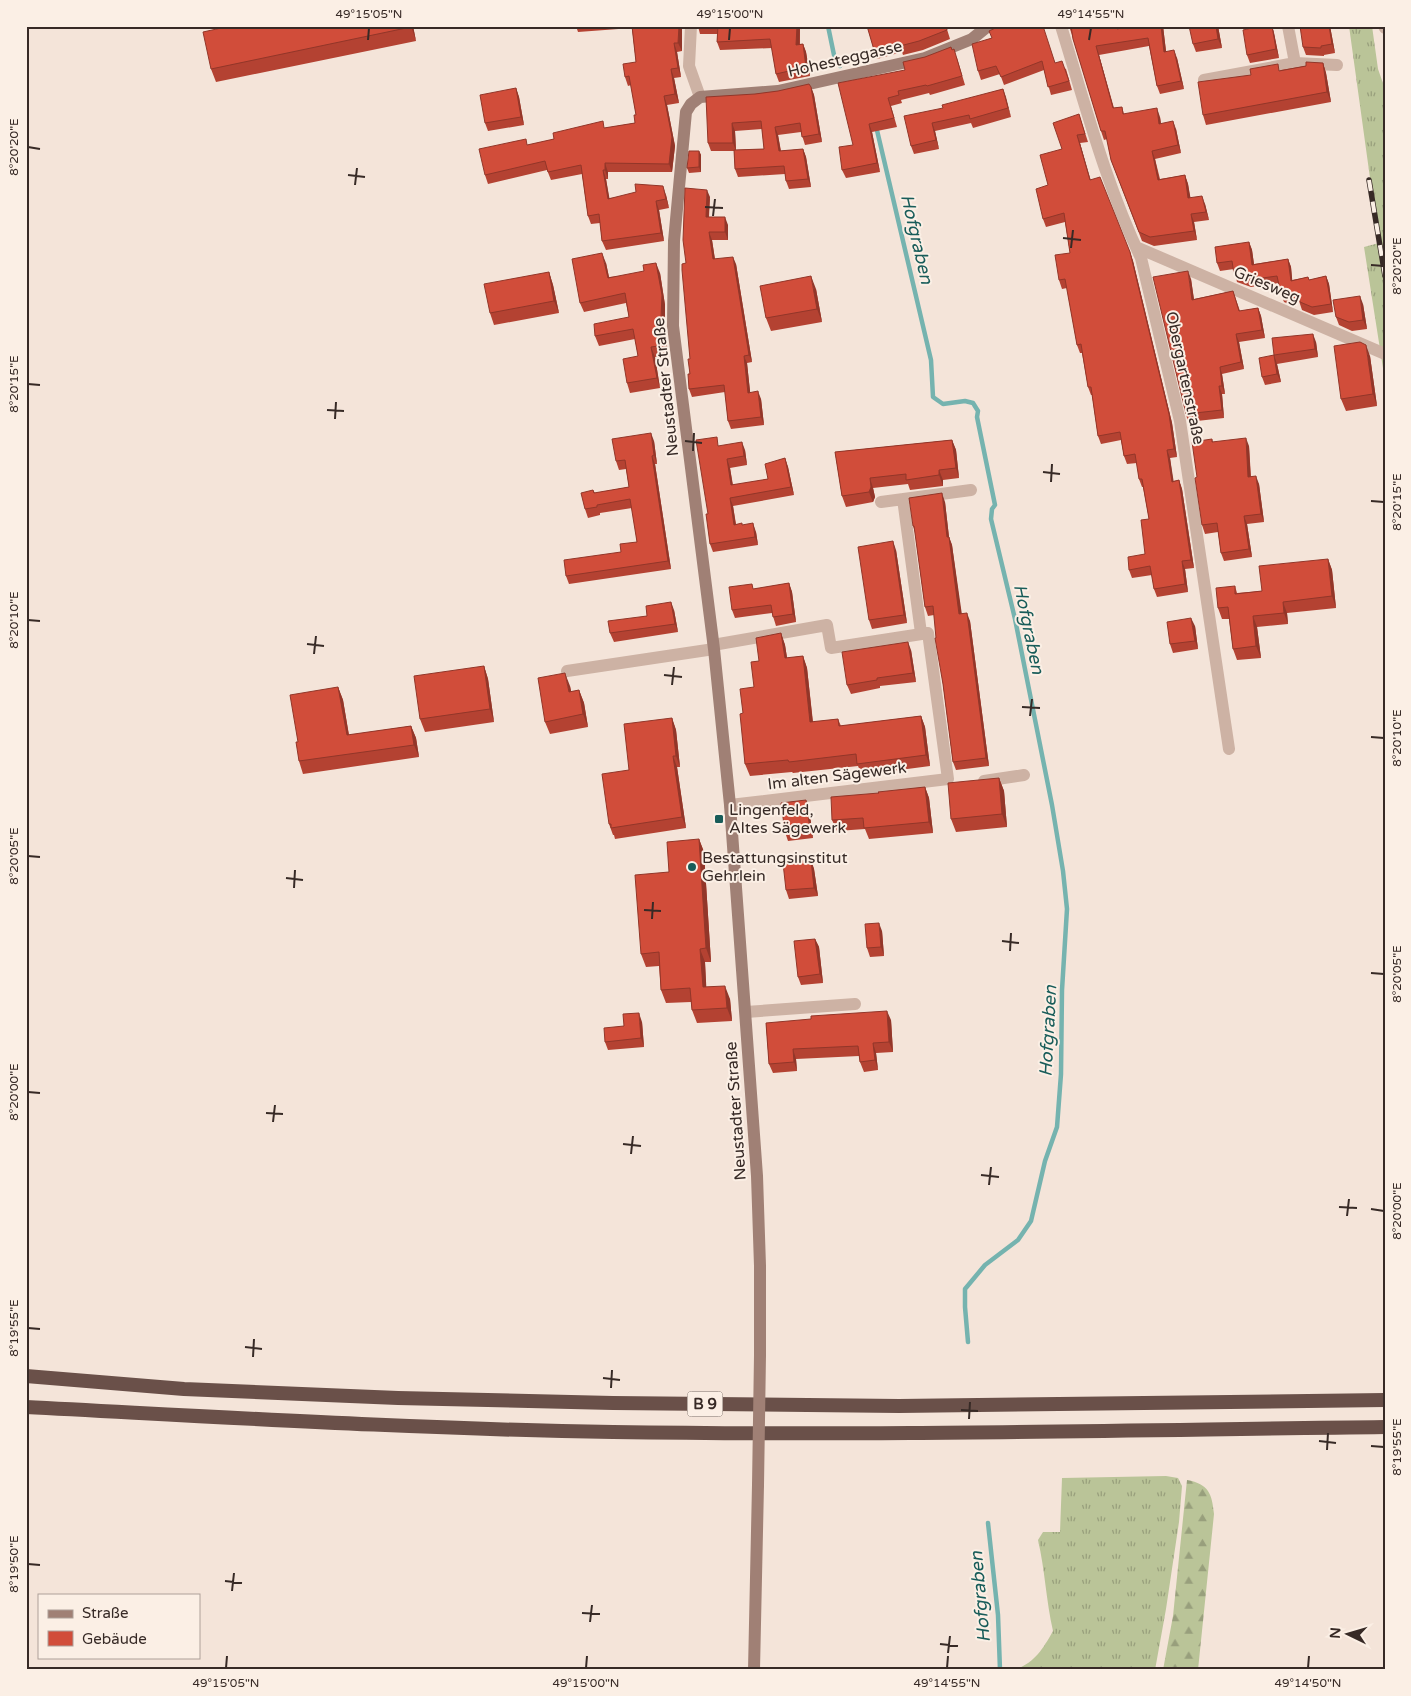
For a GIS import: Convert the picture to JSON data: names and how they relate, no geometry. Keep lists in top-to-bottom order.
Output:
{
  "streets": {
    "highway": ["B 9"],
    "main road": ["Hohesteggasse", "Neustadter Straße"],
    "street": ["Griesweg", "Obergartenstraße", "Im alten Sägewerk"]
  },
  "crossings": [
    ["Hohesteggasse", "Neustadter Straße"],
    ["Griesweg", "Obergartenstraße"],
    ["Neustadter Straße", "Im alten Sägewerk"]
  ],
  "water": ["Hofgraben"],
  "places": {
    "transit": ["Lingenfeld, Altes Sägewerk"],
    "other": ["Bestattungsinstitut Gehrlein"]
  },
  "legend": ["Straße", "Gebäude"],
  "north": "left",
  "coordinates": [
    "49°15'05\"N",
    "49°15'00\"N",
    "49°14'55\"N",
    "8°20'20\"E",
    "8°20'15\"E",
    "8°20'10\"E",
    "8°20'05\"E",
    "8°20'00\"E",
    "8°19'55\"E",
    "8°19'50\"E",
    "49°14'50\"N"
  ]
}
